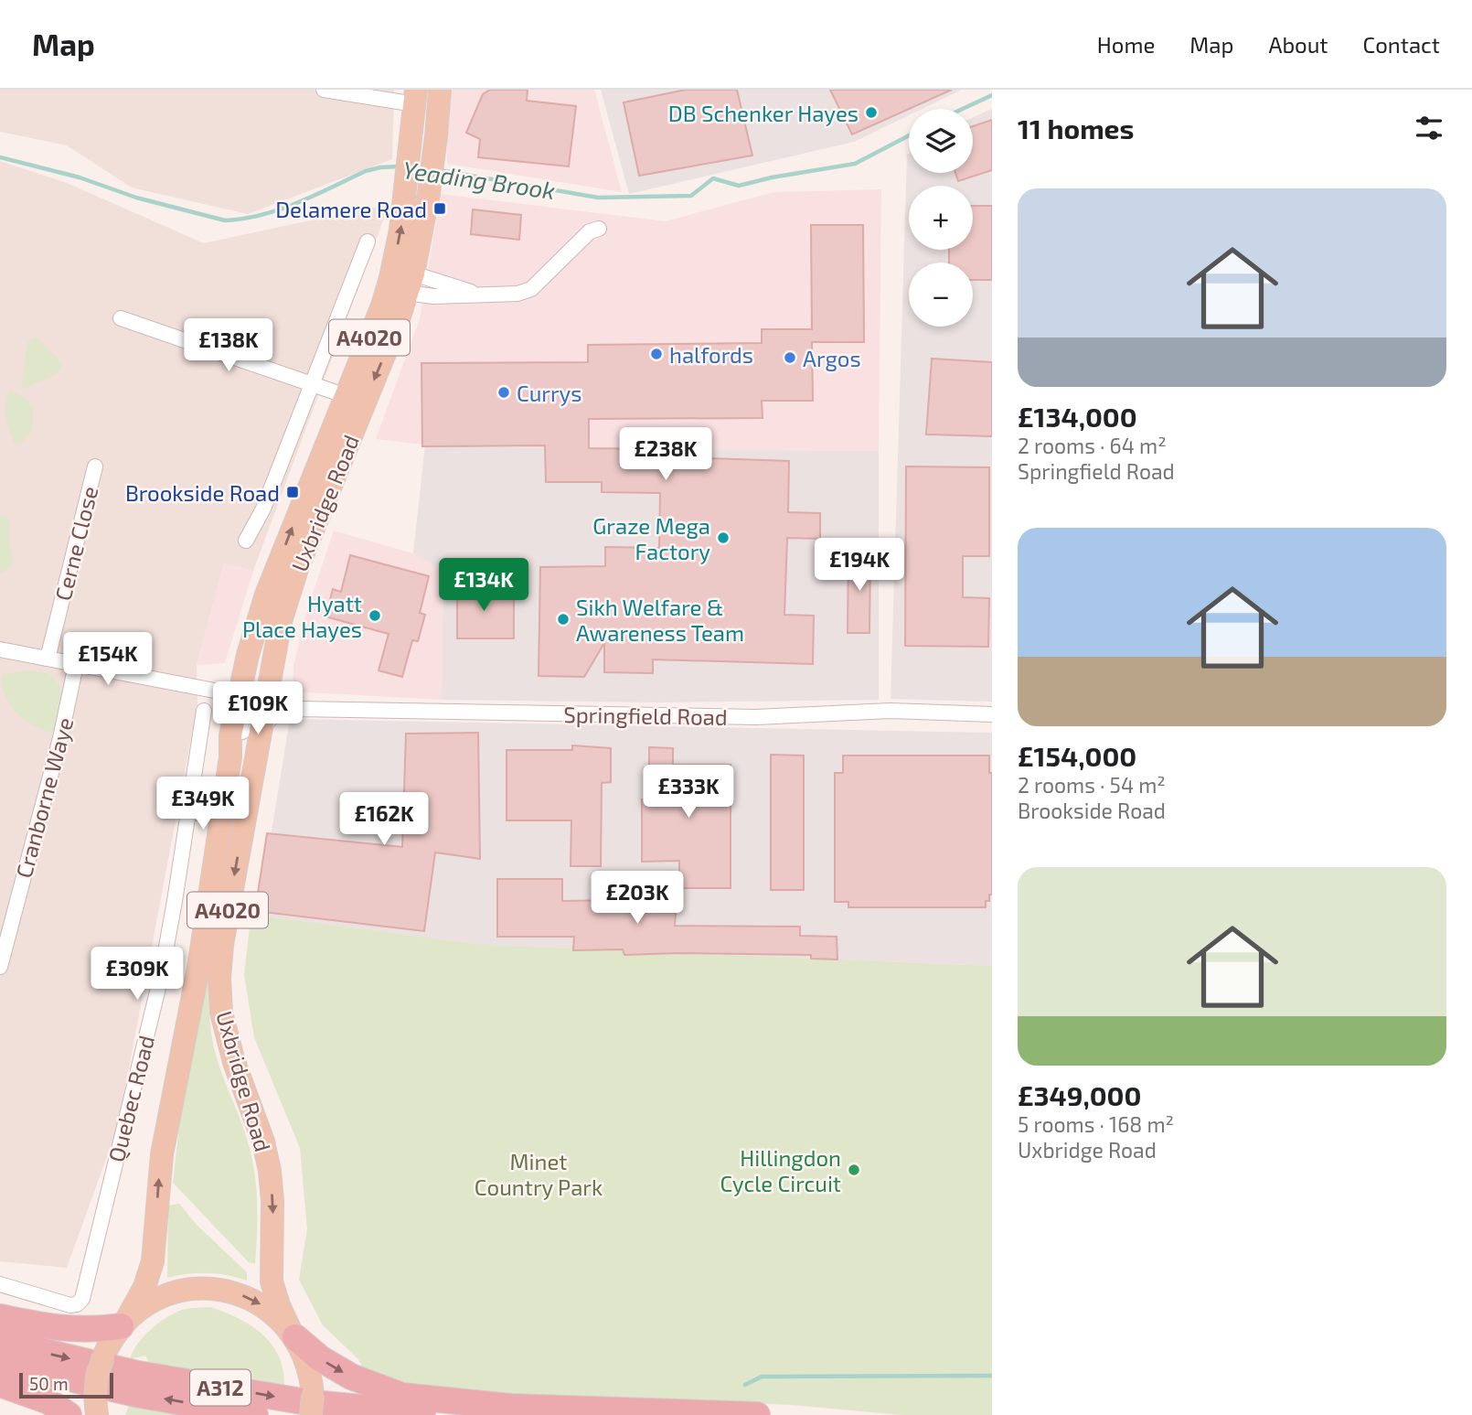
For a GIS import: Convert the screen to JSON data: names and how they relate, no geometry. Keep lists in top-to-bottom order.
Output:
{
  "streets": {
    "highway": ["A312"],
    "main road": ["A4020", "Uxbridge Road"],
    "street": [
      "Cerne Close",
      "Springfield Road",
      "Cranborne Waye",
      "Quebec Road"
    ]
  },
  "crossings": [
    ["Uxbridge Road", "Springfield Road"]
  ],
  "water": ["Yeading Brook"],
  "parks": ["Minet Country Park"],
  "places": {
    "other": [
      "DB Schenker Hayes",
      "halfords",
      "Argos",
      "Currys",
      "Graze Mega Factory",
      "Hyatt Place Hayes",
      "Sikh Welfare & Awareness Team",
      "Hillingdon Cycle Circuit"
    ],
    "transit": ["Delamere Road", "Brookside Road"]
  },
  "scale_bar": "50 m",
  "page": {
    "header": "Map",
    "nav": [
      "Home",
      "Map",
      "About",
      "Contact"
    ],
    "heading": "11 homes",
    "map_buttons": ["+", "−"],
    "list": [
      {
        "name": "£134,000",
        "note": "2 rooms · 64 m² · Springfield Road"
      },
      {
        "name": "£154,000",
        "note": "2 rooms · 54 m² · Brookside Road"
      },
      {
        "name": "£349,000",
        "note": "5 rooms · 168 m² · Uxbridge Road"
      }
    ],
    "price": [
      "£138K",
      "£238K",
      "£194K",
      "£134K",
      "£154K",
      "£109K",
      "£333K",
      "£349K",
      "£162K",
      "£203K",
      "£309K"
    ],
    "scale": "50 m"
  }
}
